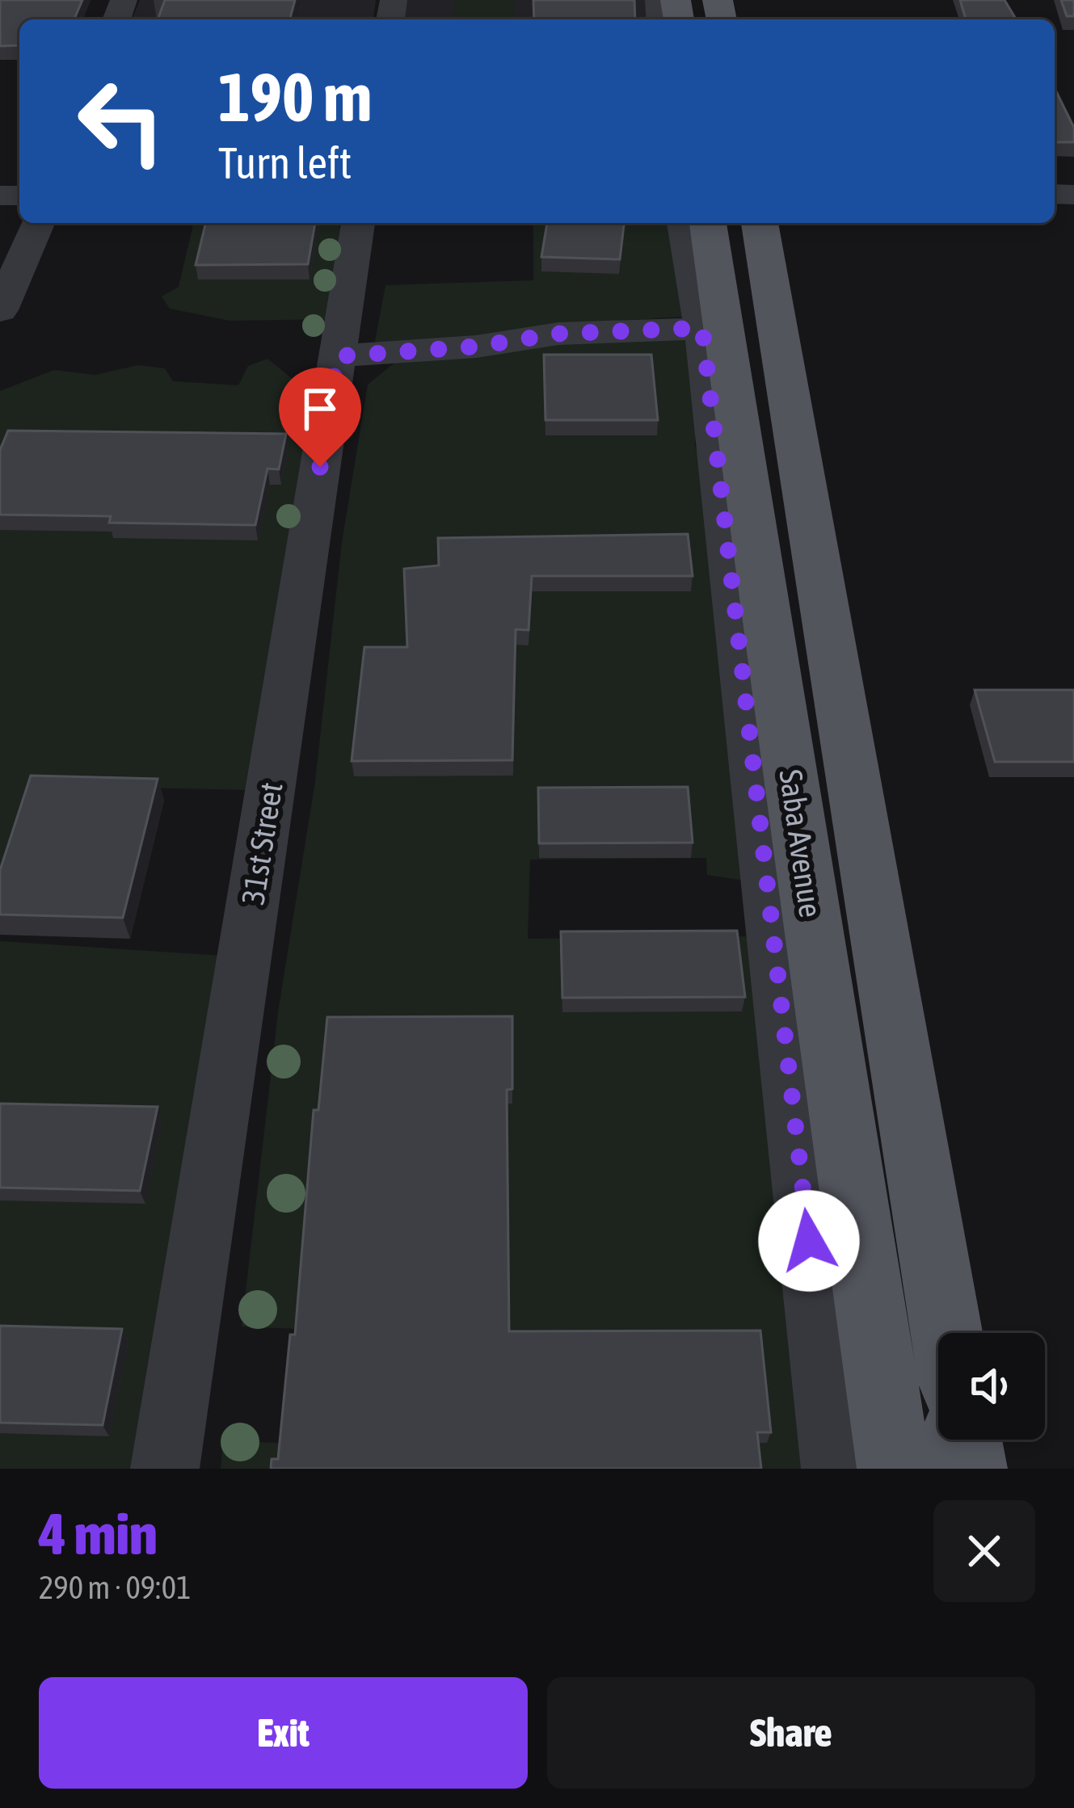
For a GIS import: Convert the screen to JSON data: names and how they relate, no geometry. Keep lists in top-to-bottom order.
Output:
{
  "streets": {
    "main road": ["Saba Avenue"],
    "street": ["31st Street"]
  },
  "page": {
    "turn": ["190 m", "Turn left"],
    "heading": ["4 min", "290 m · 09:01"],
    "buttons": ["Exit", "Share"]
  }
}
